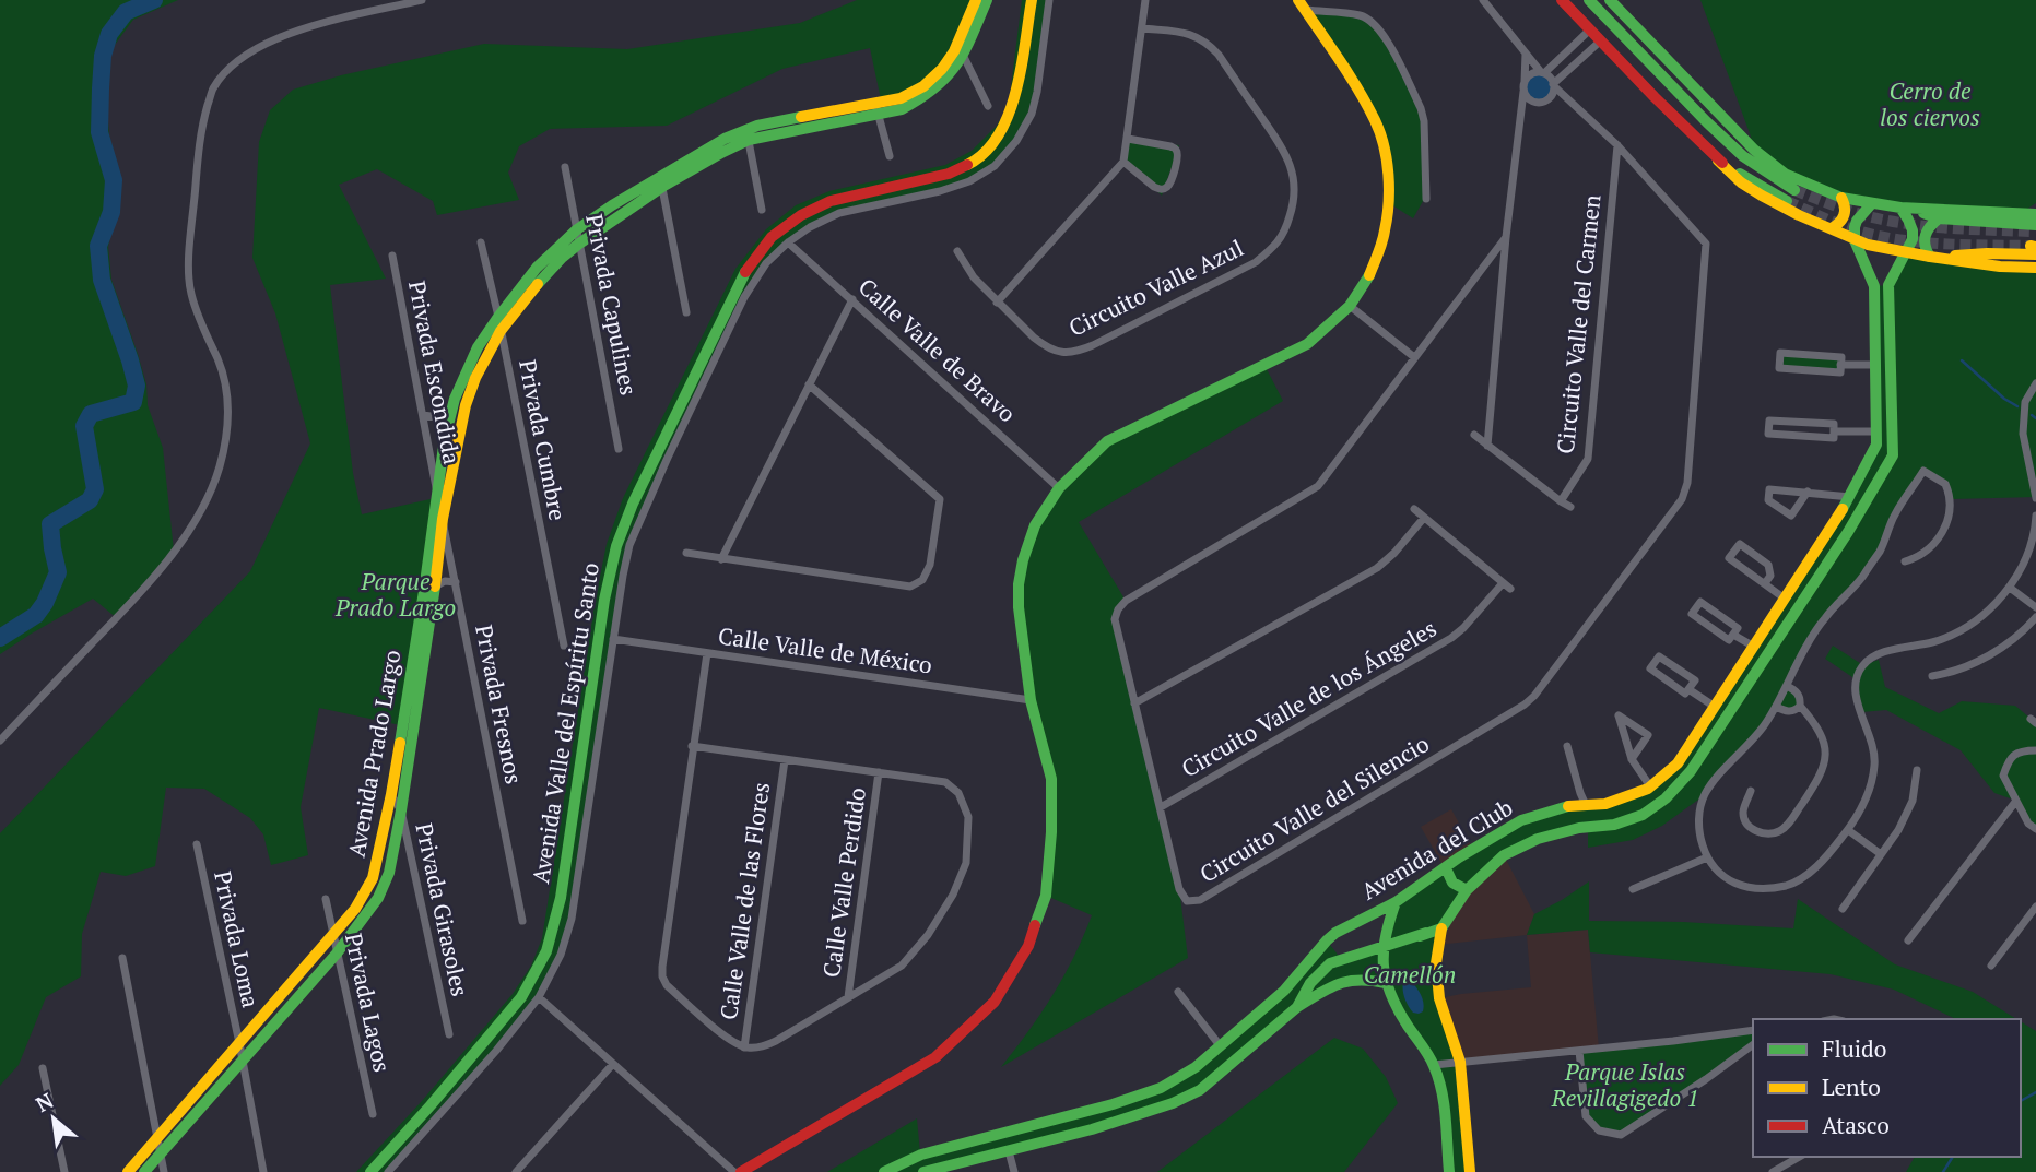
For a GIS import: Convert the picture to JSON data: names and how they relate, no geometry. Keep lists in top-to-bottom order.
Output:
{
  "streets": {
    "street": [
      "Circuito Valle Azul",
      "Privada Capulines",
      "Circuito Valle del Carmen",
      "Calle Valle de Bravo",
      "Privada Escondida",
      "Privada Cumbre",
      "Calle Valle de México",
      "Circuito Valle de los Ángeles",
      "Privada Fresnos",
      "Avenida Valle del Espíritu Santo",
      "Avenida Prado Largo",
      "Circuito Valle del Silencio",
      "Avenida del Club",
      "Calle Valle Perdido",
      "Calle Valle de las Flores",
      "Privada Girasoles",
      "Privada Loma",
      "Privada Lagos"
    ]
  },
  "crossings": [
    ["Privada Capulines", "Avenida Prado Largo"],
    ["Circuito Valle del Carmen", "Circuito Valle del Silencio"],
    ["Privada Escondida", "Privada Fresnos"],
    ["Privada Escondida", "Avenida Prado Largo"],
    ["Privada Cumbre", "Avenida Prado Largo"],
    ["Circuito Valle de los Ángeles", "Circuito Valle del Silencio"],
    ["Privada Fresnos", "Avenida Prado Largo"],
    ["Avenida Prado Largo", "Privada Girasoles"],
    ["Avenida Prado Largo", "Privada Loma"],
    ["Avenida Prado Largo", "Privada Lagos"]
  ],
  "parks": [
    "Cerro de los ciervos",
    "Parque Prado Largo",
    "Camellón",
    "Parque Islas Revillagigedo 1"
  ],
  "legend": ["Fluido", "Lento", "Atasco"],
  "north": "top left"
}
